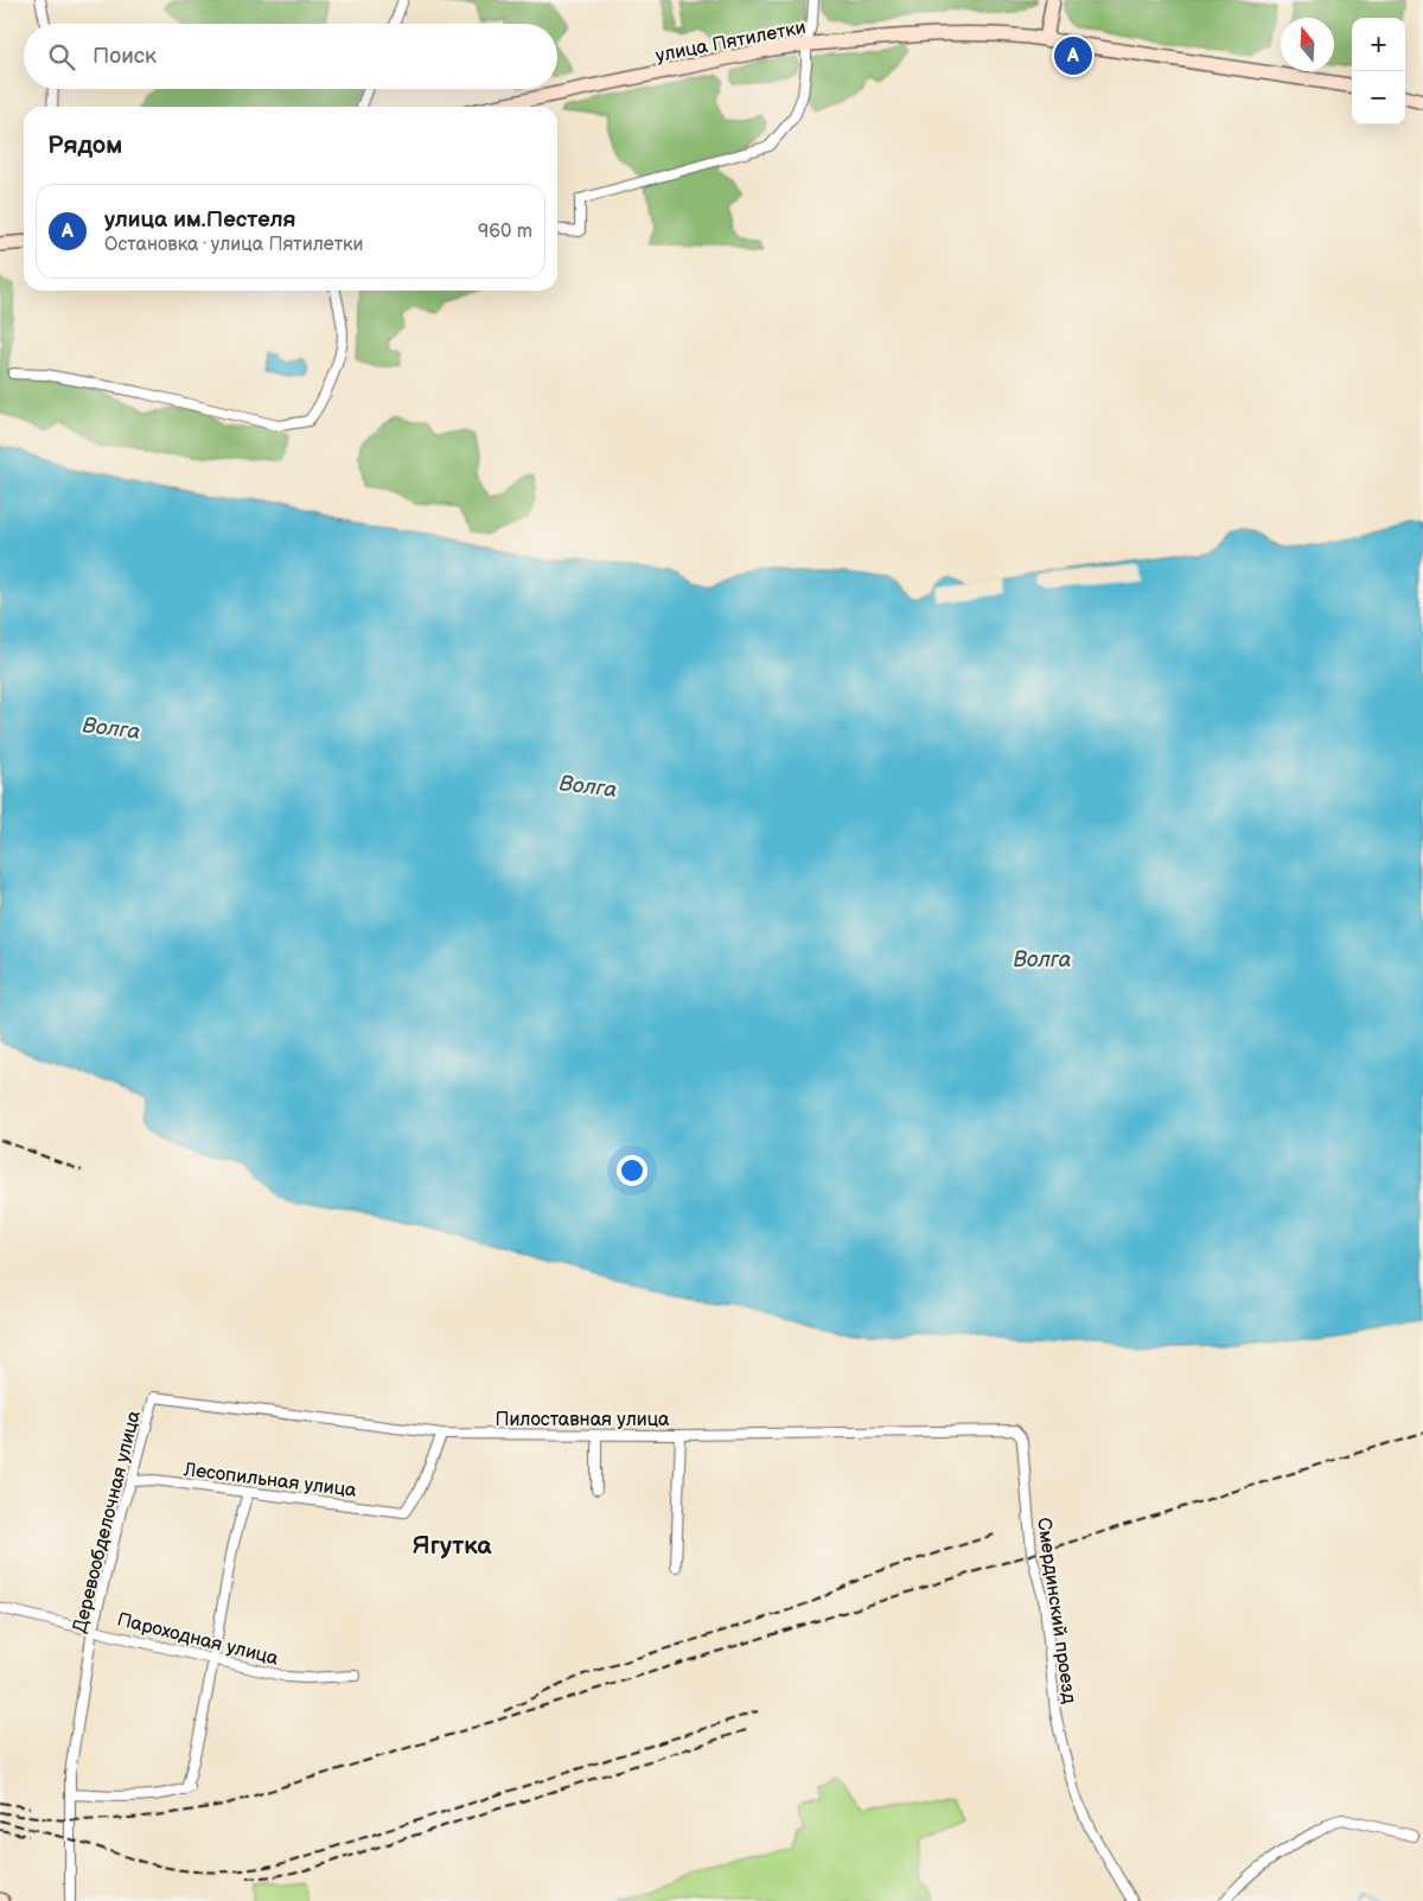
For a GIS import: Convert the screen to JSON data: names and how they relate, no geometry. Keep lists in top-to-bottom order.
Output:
{
  "streets": {
    "main road": ["улица Пятилетки"],
    "street": [
      "Пилоставная улица",
      "Лесопильная улица",
      "Деревообделочная улица",
      "Смердинский проезд",
      "Пароходная улица"
    ]
  },
  "crossings": [
    ["Пилоставная улица", "Лесопильная улица"],
    ["Пилоставная улица", "Деревообделочная улица"],
    ["Пилоставная улица", "Смердинский проезд"],
    ["Лесопильная улица", "Деревообделочная улица"],
    ["Деревообделочная улица", "Пароходная улица"]
  ],
  "districts": ["Ягутка"],
  "water": ["Волга"],
  "north": "top",
  "page": {
    "map_buttons": ["+", "−"],
    "search": "Поиск",
    "pins": "A",
    "heading": "Рядом",
    "list": [
      {
        "mark": "A",
        "name": "улица им.Пестеля",
        "note": "Остановка · улица Пятилетки",
        "value": "960 m"
      }
    ]
  }
}
